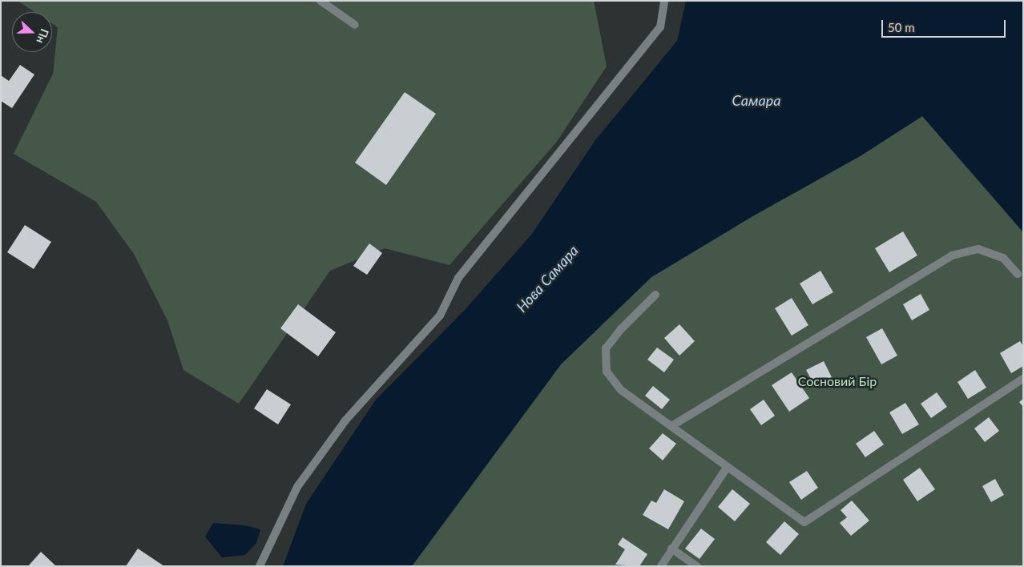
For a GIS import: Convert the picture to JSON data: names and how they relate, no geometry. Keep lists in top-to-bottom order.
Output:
{
  "water": ["Самара", "Нова Самара"],
  "parks": ["Сосновий Бір"],
  "scale_bar": "50 m",
  "north": "right"
}
